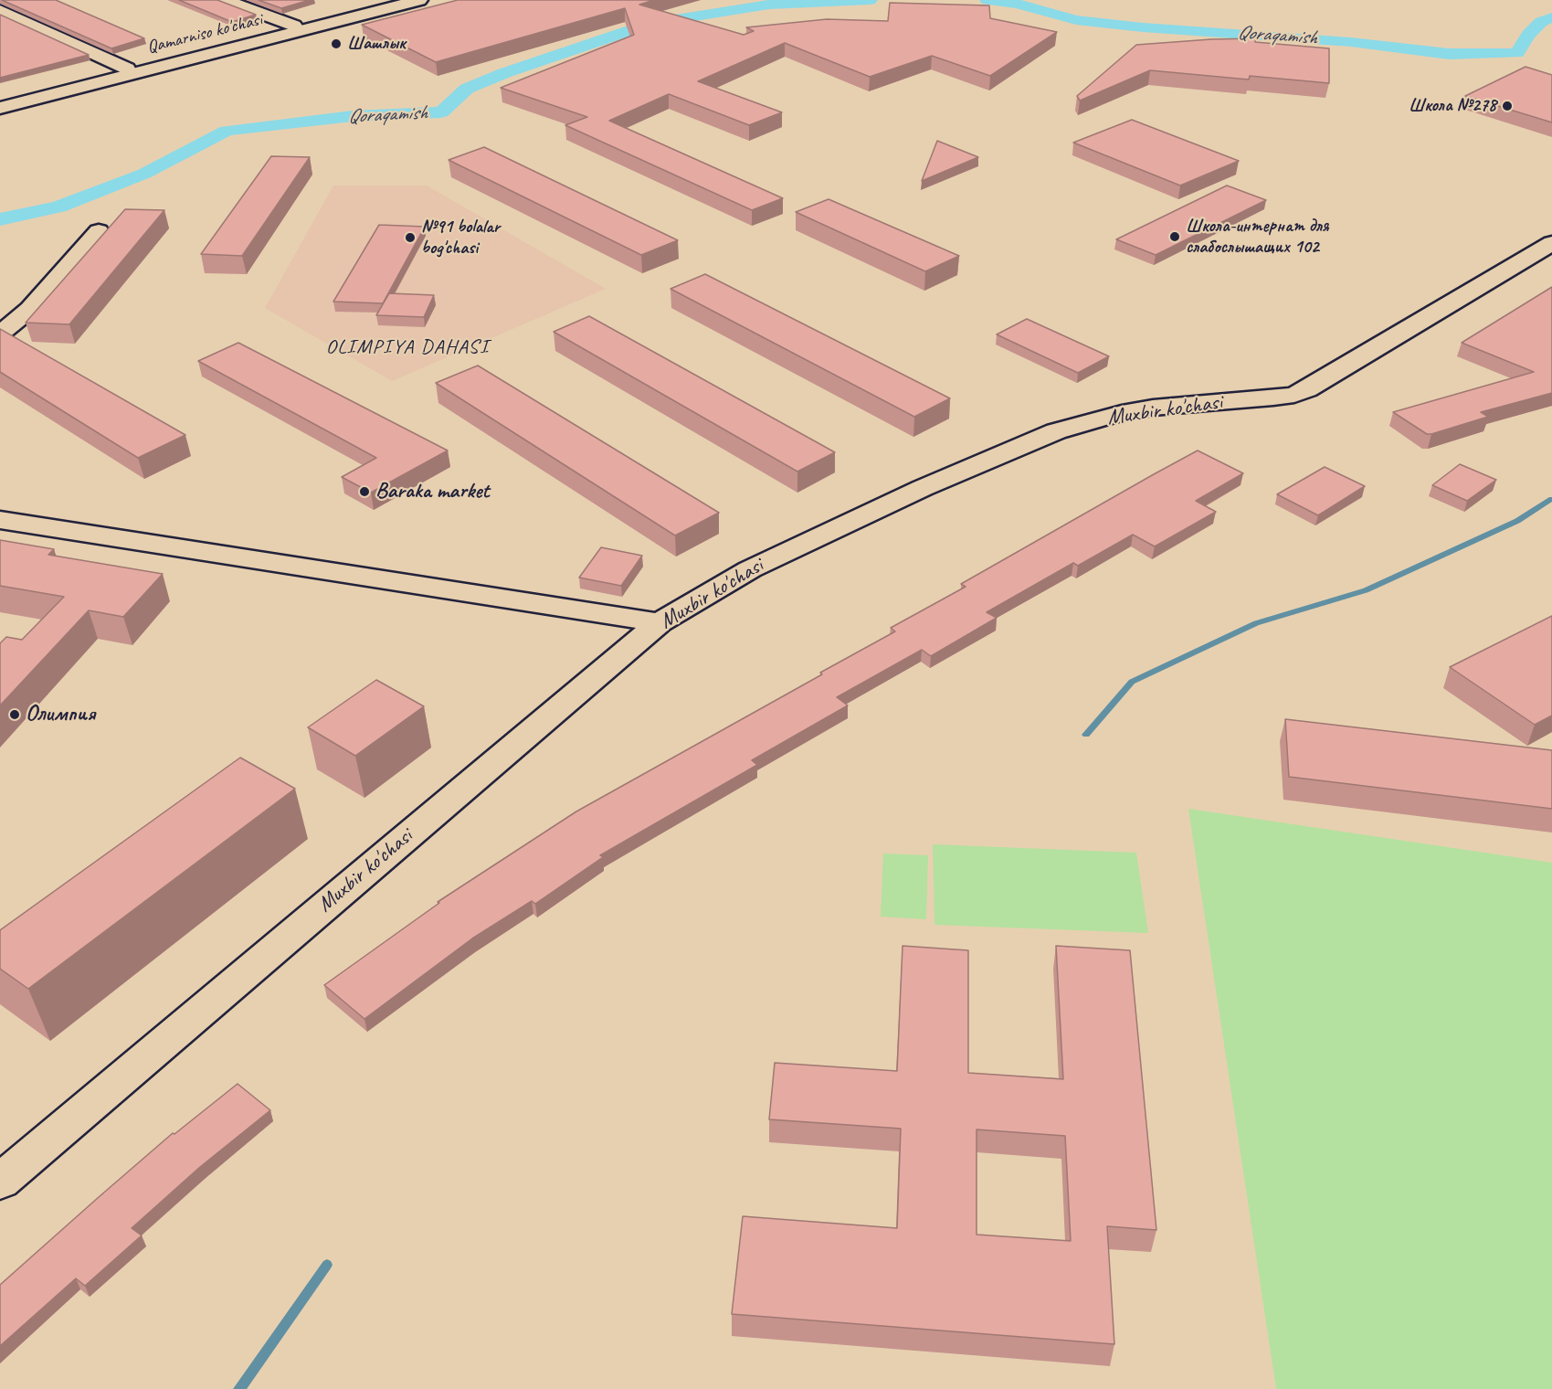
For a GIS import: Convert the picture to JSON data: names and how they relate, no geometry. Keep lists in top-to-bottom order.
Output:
{
  "streets": {
    "street": ["Qamarniso ko'chasi", "Muxbir ko'chasi"]
  },
  "districts": ["OLIMPIYA DAHASI"],
  "water": ["Qoraqamish"],
  "places": [
    "Шашлык",
    "Школа №278",
    "Школа-интернат для слабослышащих 102",
    "№91 bolalar bog'chasi",
    "Baraka market",
    "Олимпия"
  ]
}
